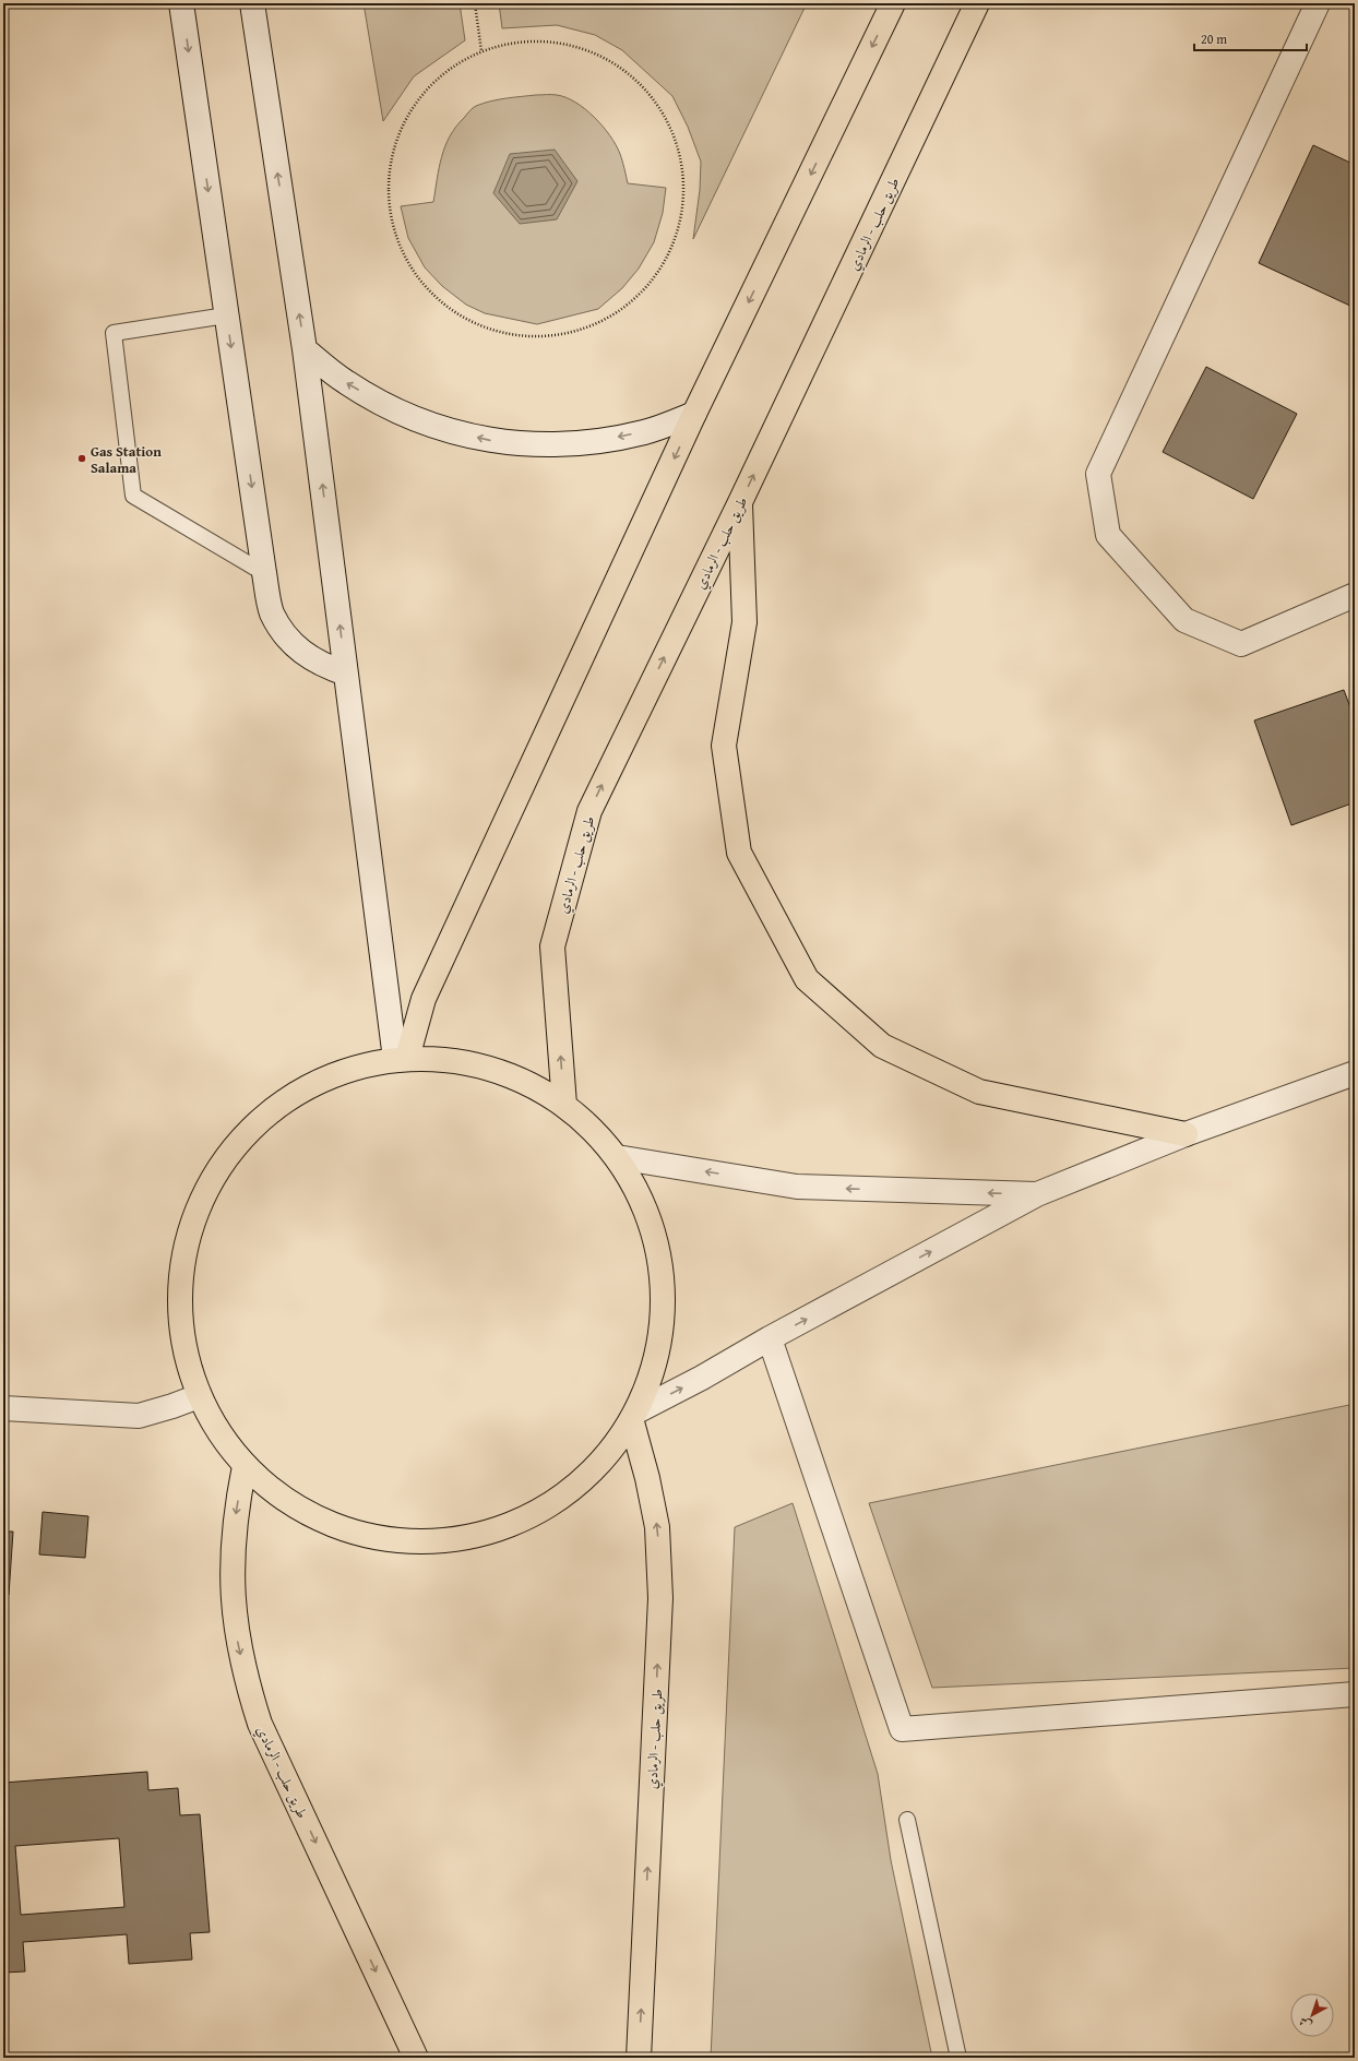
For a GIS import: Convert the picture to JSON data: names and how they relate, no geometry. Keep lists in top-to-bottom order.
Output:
{
  "streets": {
    "highway": ["طريق حلب - الرمادي"]
  },
  "places": ["Gas Station Salama"],
  "scale_bar": "20 m",
  "north": "bottom left"
}
